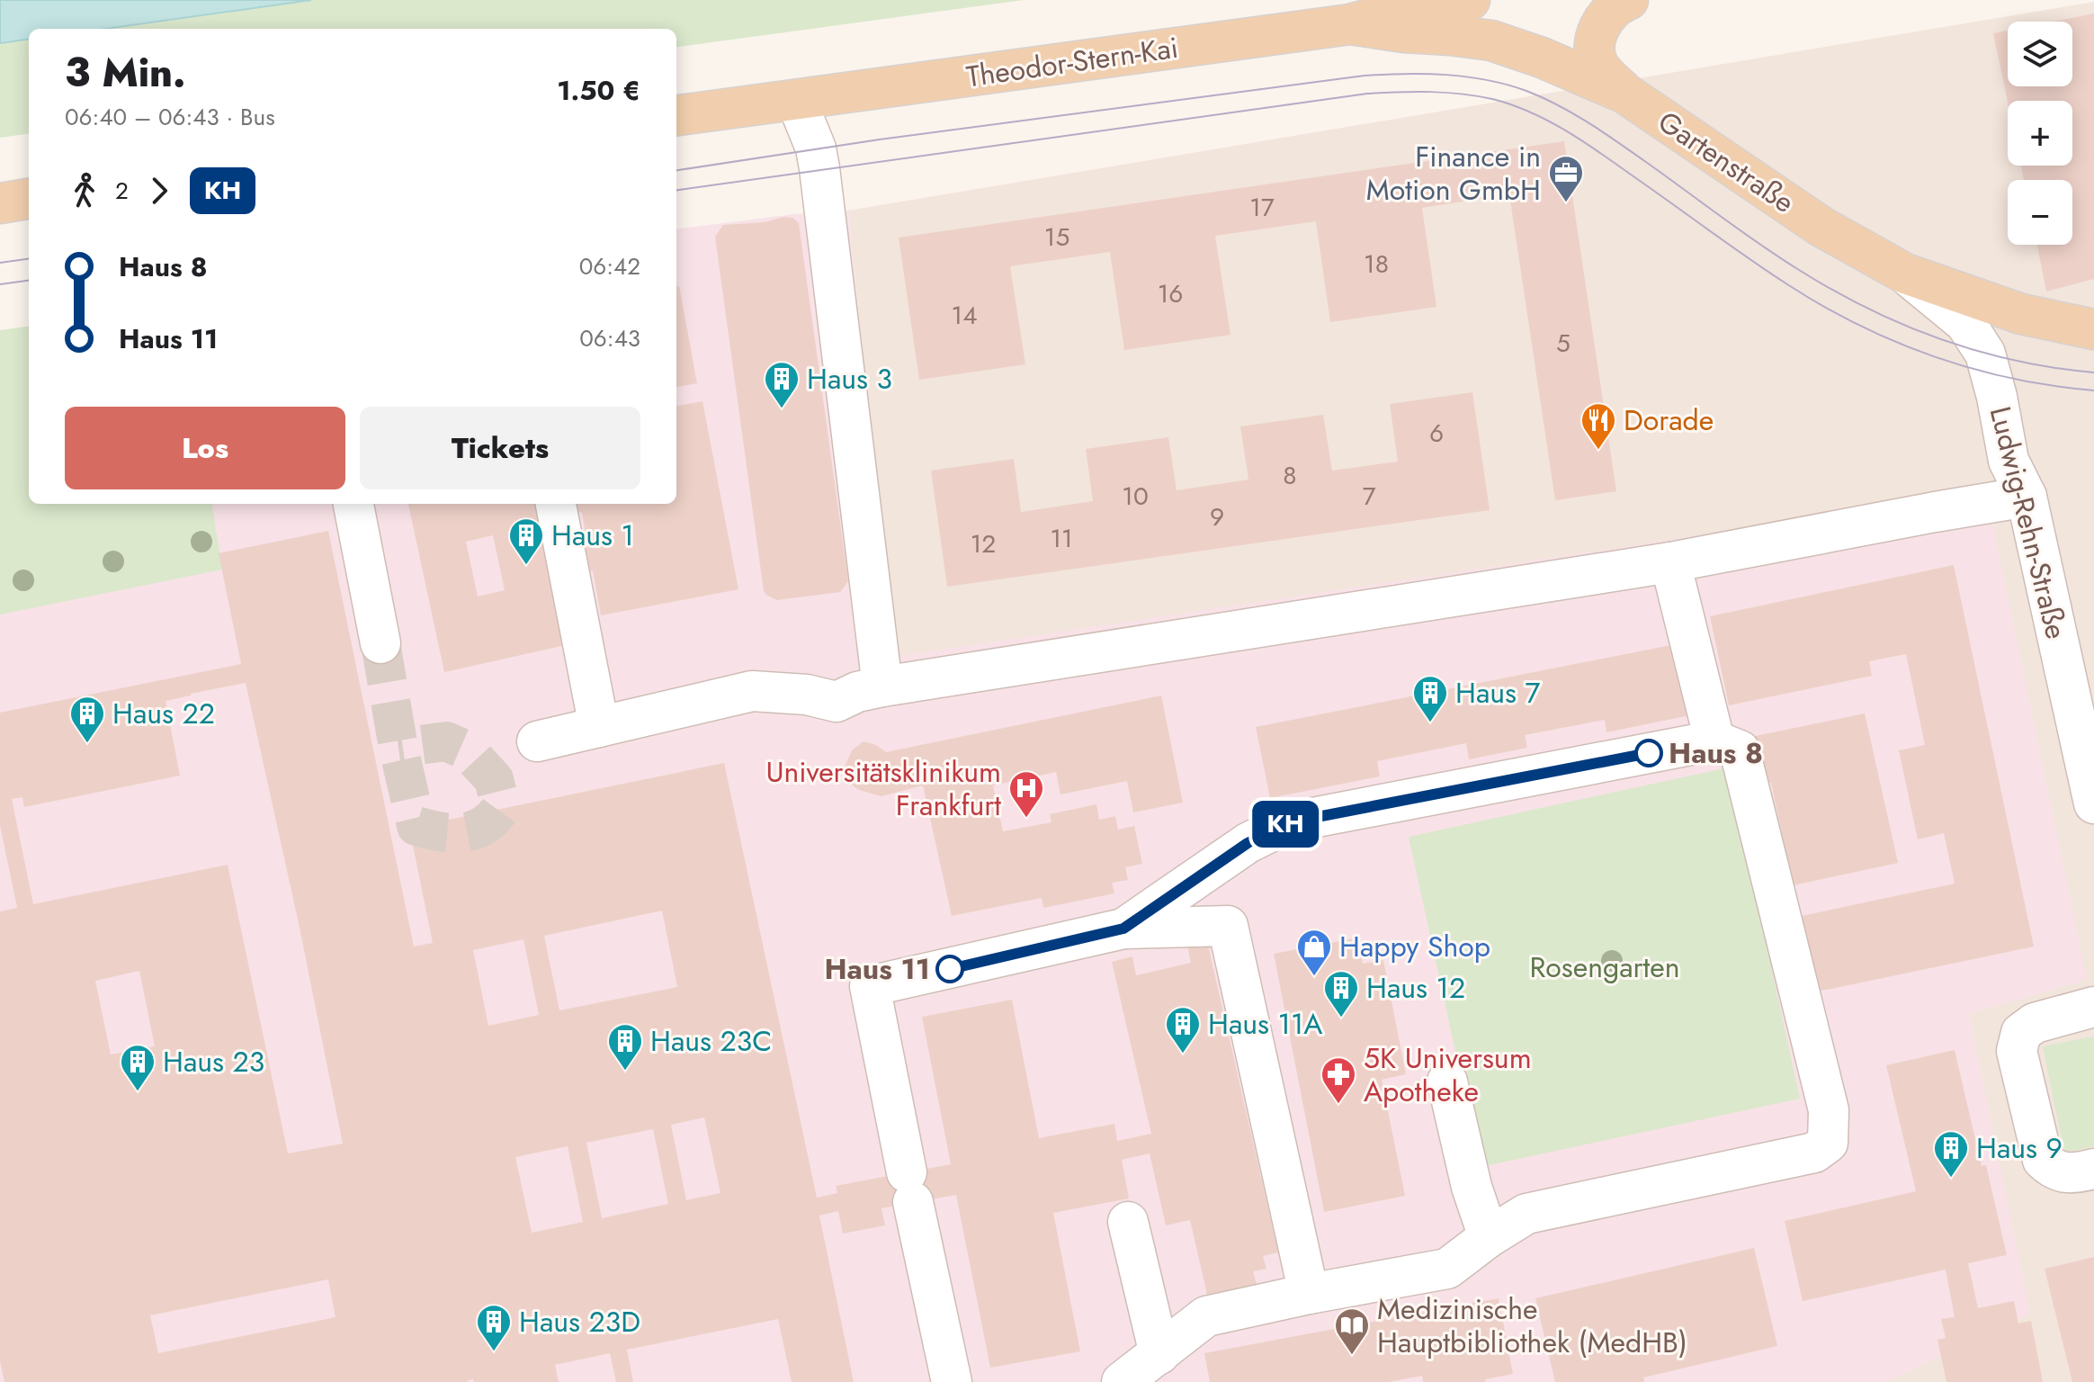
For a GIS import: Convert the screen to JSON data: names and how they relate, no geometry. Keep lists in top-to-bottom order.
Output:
{
  "streets": {
    "main road": ["Theodor-Stern-Kai", "Gartenstraße"],
    "street": ["Ludwig-Rehn-Straße"]
  },
  "crossings": [
    ["Theodor-Stern-Kai", "Gartenstraße"],
    ["Gartenstraße", "Ludwig-Rehn-Straße"]
  ],
  "parks": ["Rosengarten"],
  "places": {
    "office": ["Finance in Motion GmbH"],
    "building": [
      "Haus 3",
      "Haus 1",
      "Haus 7",
      "Haus 22",
      "Haus 12",
      "Haus 11A",
      "Haus 23C",
      "Haus 23",
      "Haus 9",
      "Haus 23D"
    ],
    "restaurant": ["Dorade"],
    "other": ["Haus 8", "Haus 11"],
    "hospital": ["Universitätsklinikum Frankfurt"],
    "shop": ["Happy Shop"],
    "pharmacy": ["5K Universum Apotheke"],
    "library": ["Medizinische Hauptbibliothek (MedHB)"]
  },
  "lines": ["bus line KH"],
  "house_numbers": [
    "17",
    "15",
    "18",
    "16",
    "14",
    "5",
    "6",
    "8",
    "10",
    "7",
    "9",
    "11",
    "12"
  ],
  "page": {
    "on_map": "KH",
    "map_buttons": ["+", "−"],
    "heading": ["3 Min.", "06:40 – 06:43 · Bus", "1.50 €"],
    "legs": ["2", "KH"],
    "list": [
      {
        "name": "Haus 8",
        "value": "06:42"
      },
      {
        "name": "Haus 11",
        "value": "06:43"
      }
    ],
    "buttons": ["Los", "Tickets"]
  }
}
